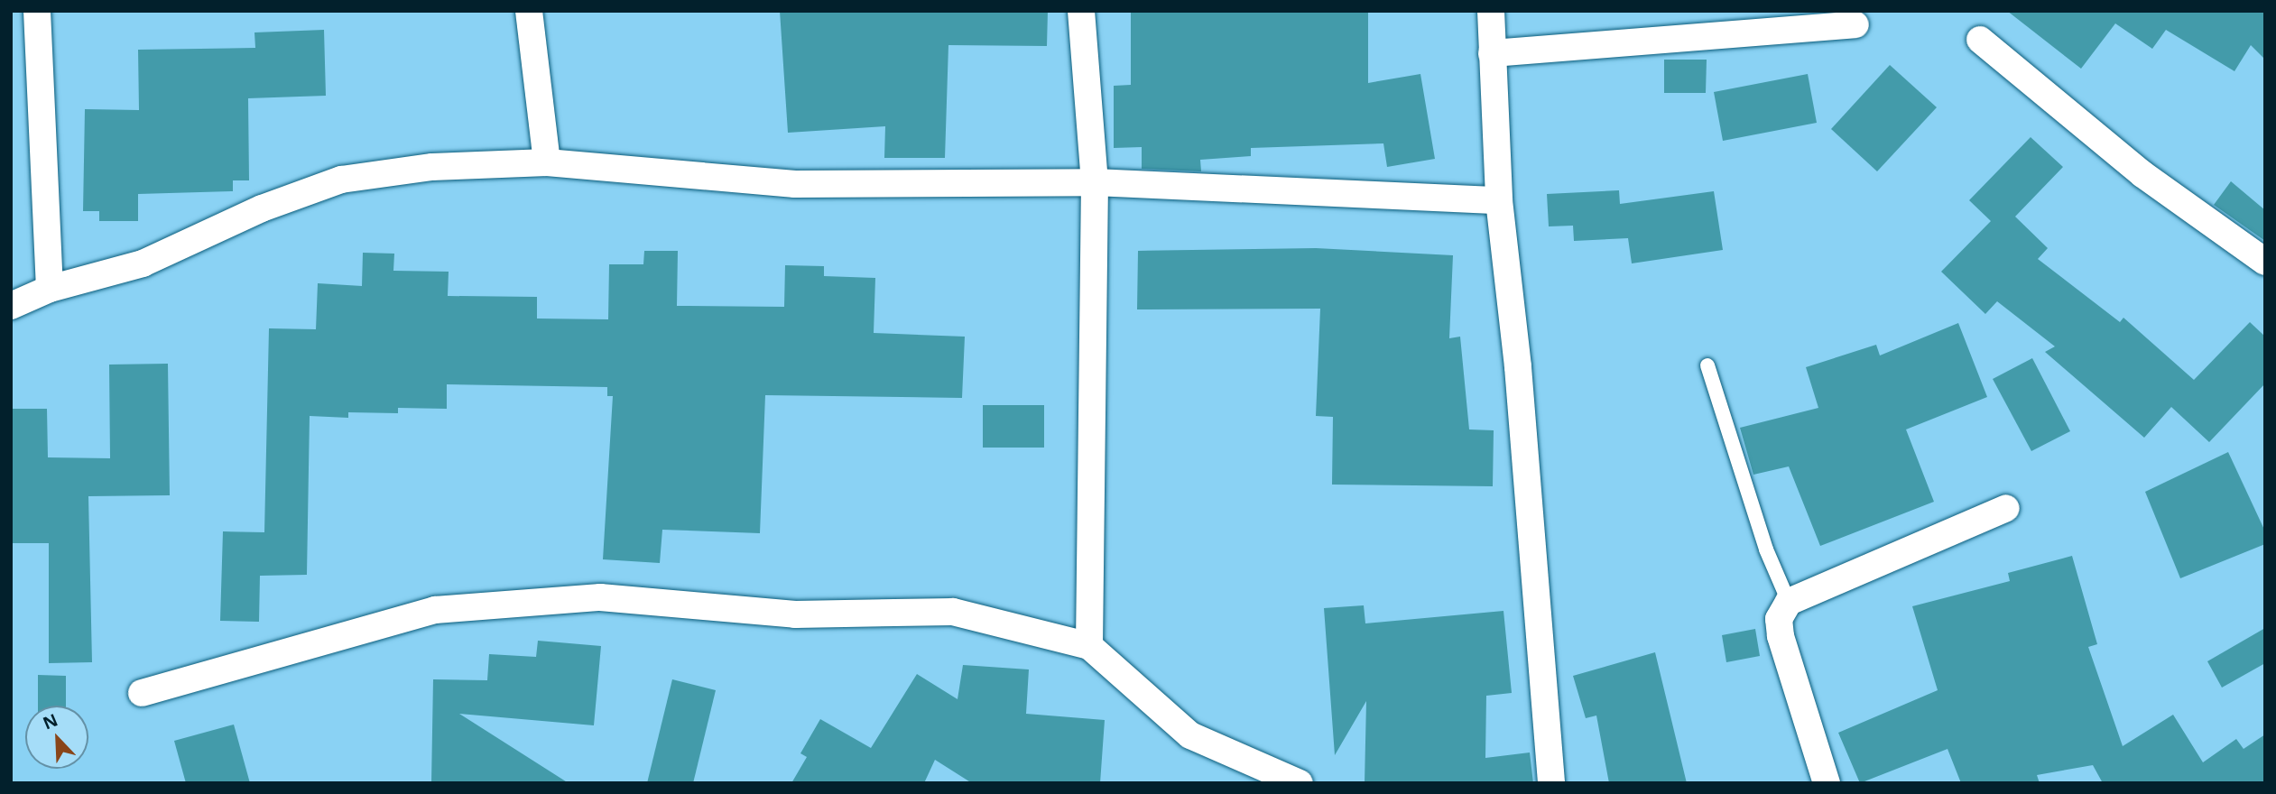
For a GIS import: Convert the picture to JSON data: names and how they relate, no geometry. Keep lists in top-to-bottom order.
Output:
{
  "north": "top left"
}
